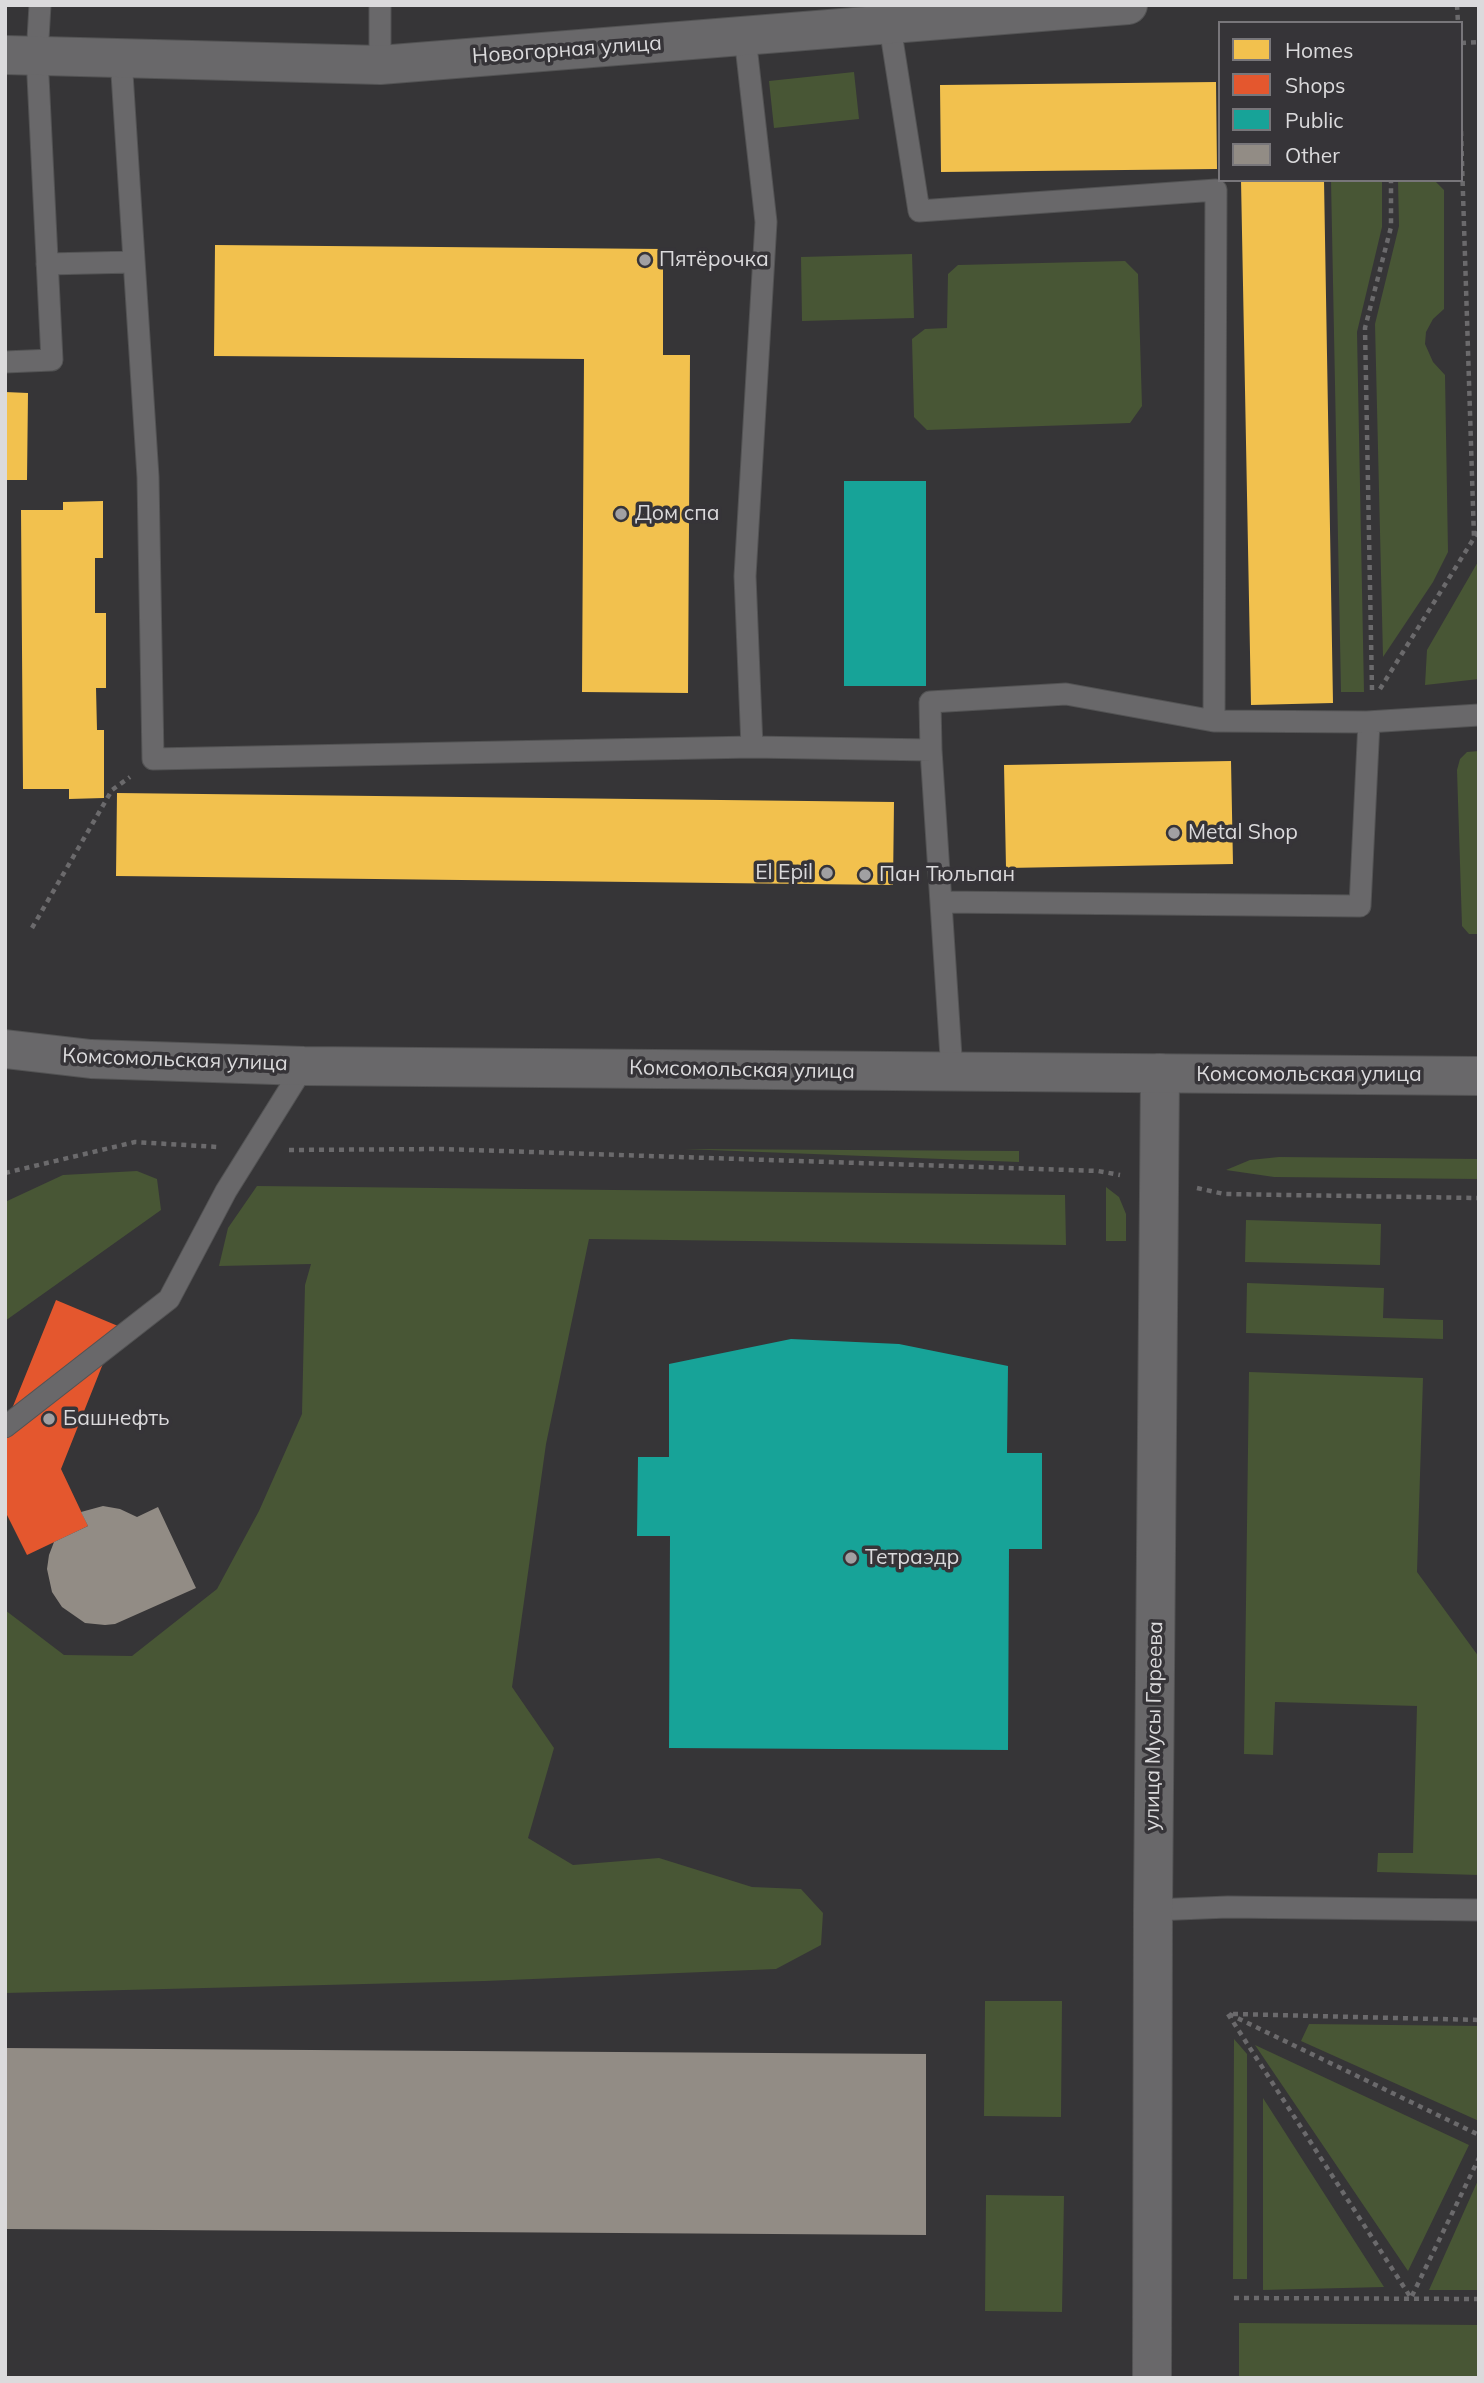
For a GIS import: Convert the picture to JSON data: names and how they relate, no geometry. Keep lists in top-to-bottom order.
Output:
{
  "streets": {
    "street": ["Новогорная улица", "Комсомольская улица", "улица Мусы Гареева"]
  },
  "crossings": [
    ["Комсомольская улица", "улица Мусы Гареева"]
  ],
  "places": [
    "Пятёрочка",
    "Дом спа",
    "Metal Shop",
    "El Epil",
    "Пан Тюльпан",
    "Башнефть",
    "Тетраэдр"
  ],
  "legend": [
    "Homes",
    "Shops",
    "Public",
    "Other"
  ]
}
